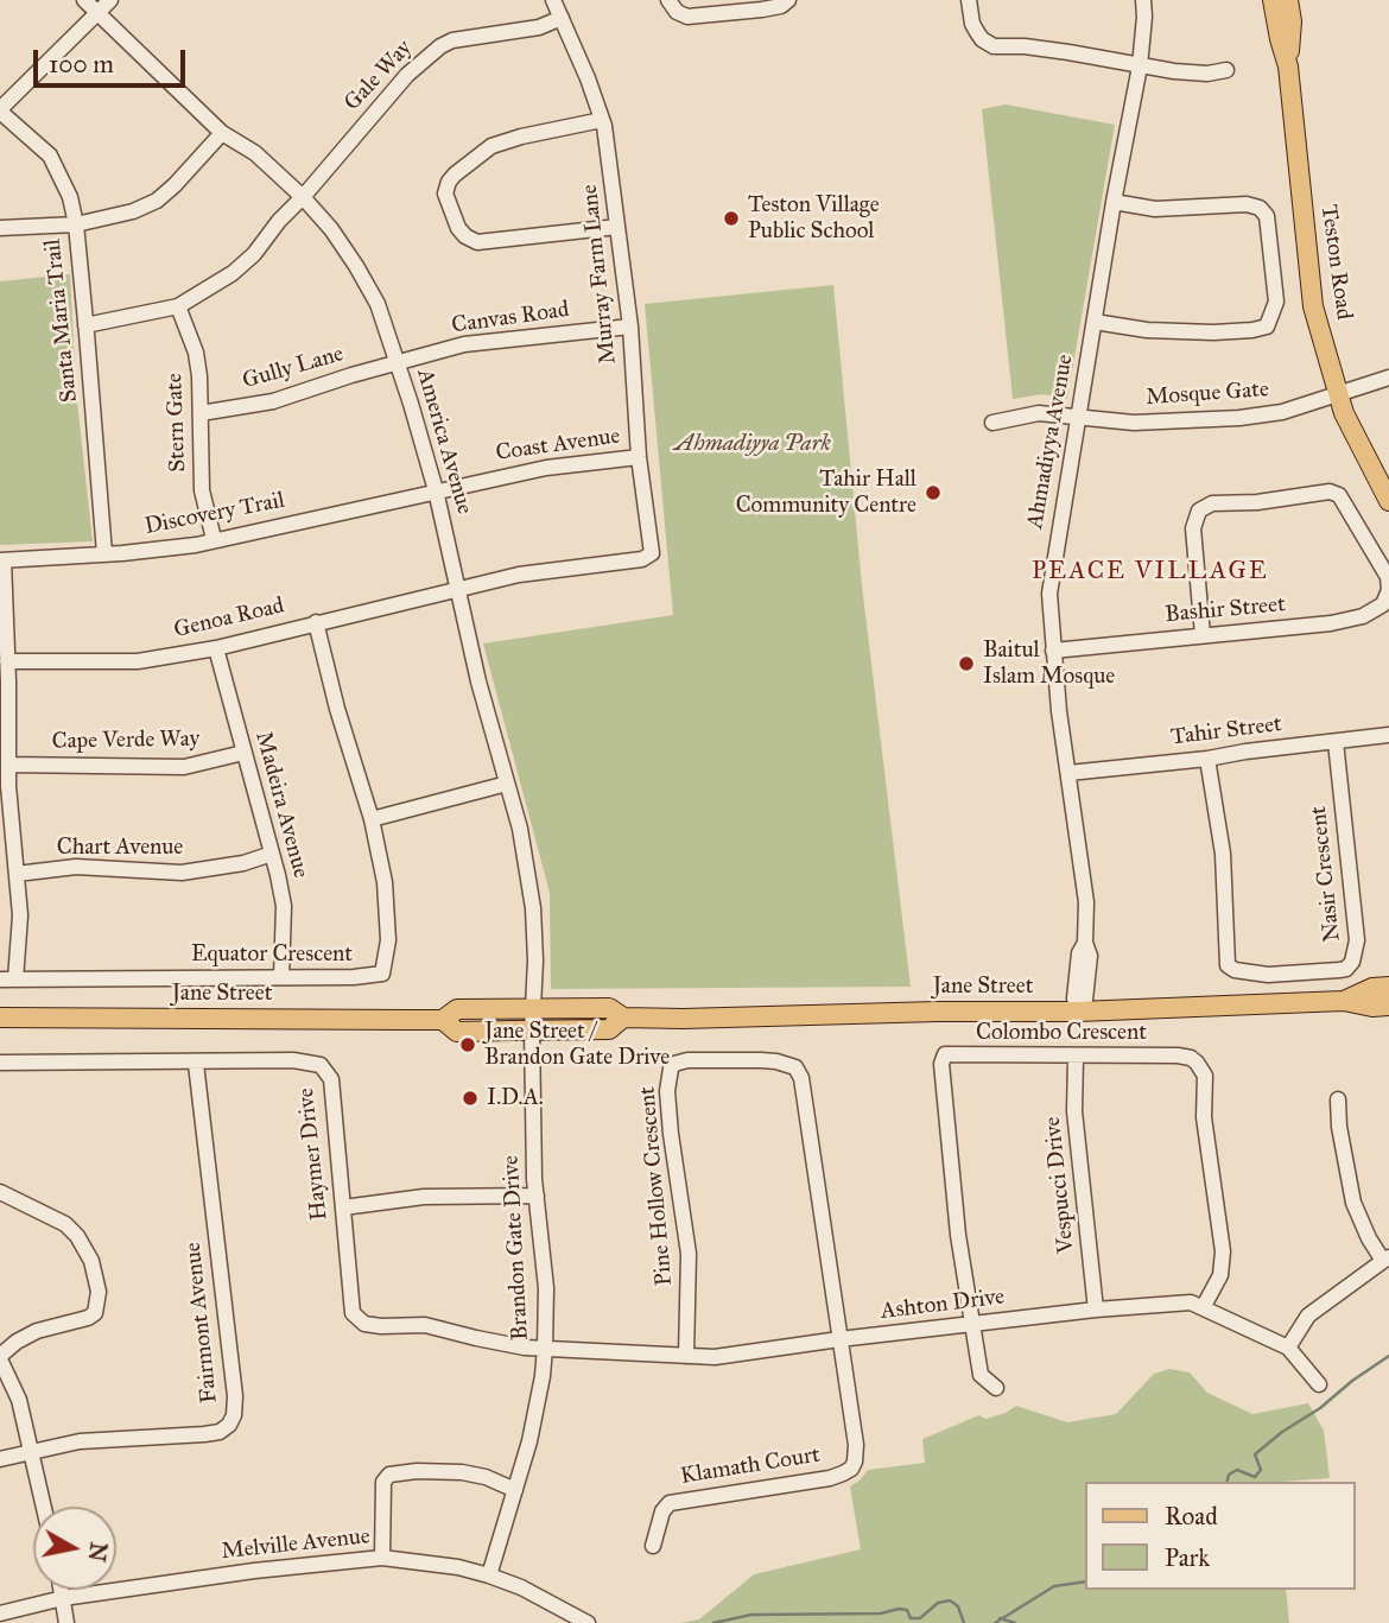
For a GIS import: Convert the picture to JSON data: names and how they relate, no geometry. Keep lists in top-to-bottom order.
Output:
{
  "streets": {
    "main road": ["Teston Road", "Jane Street"],
    "street": [
      "Gale Way",
      "Murray Farm Lane",
      "Canvas Road",
      "Santa Maria Trail",
      "Gully Lane",
      "Mosque Gate",
      "Stern Gate",
      "America Avenue",
      "Ahmadiyya Avenue",
      "Coast Avenue",
      "Discovery Trail",
      "Bashir Street",
      "Genoa Road",
      "Tahir Street",
      "Cape Verde Way",
      "Madeira Avenue",
      "Chart Avenue",
      "Nasir Crescent",
      "Equator Crescent",
      "Colombo Crescent",
      "Haymer Drive",
      "Vespucci Drive",
      "Pine Hollow Crescent",
      "Brandon Gate Drive",
      "Ashton Drive",
      "Fairmont Avenue",
      "Klamath Court",
      "Melville Avenue"
    ]
  },
  "crossings": [
    ["Gale Way", "Murray Farm Lane"],
    ["Gale Way", "Santa Maria Trail"],
    ["Gale Way", "Stern Gate"],
    ["Gale Way", "America Avenue"],
    ["Teston Road", "Mosque Gate"],
    ["Murray Farm Lane", "Canvas Road"],
    ["Murray Farm Lane", "Coast Avenue"],
    ["Murray Farm Lane", "Genoa Road"],
    ["Canvas Road", "Gully Lane"],
    ["Canvas Road", "America Avenue"],
    ["Santa Maria Trail", "Discovery Trail"],
    ["Gully Lane", "Stern Gate"],
    ["Gully Lane", "America Avenue"],
    ["Mosque Gate", "Ahmadiyya Avenue"],
    ["Stern Gate", "Discovery Trail"],
    ["America Avenue", "Coast Avenue"],
    ["America Avenue", "Discovery Trail"],
    ["America Avenue", "Genoa Road"],
    ["America Avenue", "Jane Street"],
    ["America Avenue", "Brandon Gate Drive"],
    ["Ahmadiyya Avenue", "Bashir Street"],
    ["Ahmadiyya Avenue", "Tahir Street"],
    ["Ahmadiyya Avenue", "Jane Street"],
    ["Coast Avenue", "Discovery Trail"],
    ["Genoa Road", "Madeira Avenue"],
    ["Genoa Road", "Equator Crescent"],
    ["Tahir Street", "Nasir Crescent"],
    ["Cape Verde Way", "Madeira Avenue"],
    ["Madeira Avenue", "Chart Avenue"],
    ["Madeira Avenue", "Equator Crescent"],
    ["Jane Street", "Brandon Gate Drive"],
    ["Colombo Crescent", "Vespucci Drive"],
    ["Colombo Crescent", "Ashton Drive"],
    ["Haymer Drive", "Brandon Gate Drive"],
    ["Haymer Drive", "Ashton Drive"],
    ["Haymer Drive", "Fairmont Avenue"],
    ["Vespucci Drive", "Ashton Drive"],
    ["Pine Hollow Crescent", "Ashton Drive"],
    ["Pine Hollow Crescent", "Klamath Court"],
    ["Brandon Gate Drive", "Ashton Drive"],
    ["Brandon Gate Drive", "Melville Avenue"],
    ["Ashton Drive", "Klamath Court"]
  ],
  "districts": ["PEACE VILLAGE"],
  "parks": ["Ahmadiyya Park"],
  "places": [
    "Teston Village Public School",
    "Tahir Hall Community Centre",
    "Baitul Islam Mosque",
    "Jane Street / Brandon Gate Drive",
    "I.D.A."
  ],
  "legend": ["Road", "Park"],
  "scale_bar": "100 m",
  "north": "right"
}
